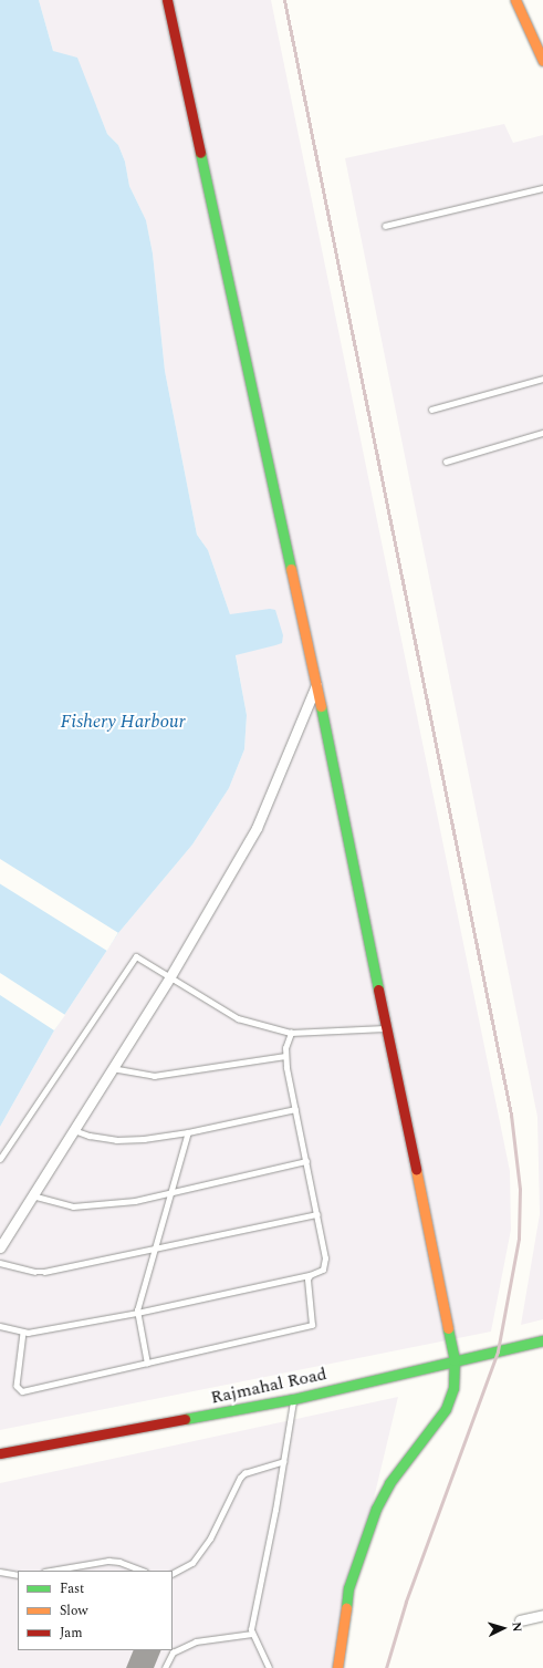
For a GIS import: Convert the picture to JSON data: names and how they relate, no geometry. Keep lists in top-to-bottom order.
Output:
{
  "streets": {
    "street": ["Rajmahal Road"]
  },
  "water": ["Fishery Harbour"],
  "legend": ["Fast", "Slow", "Jam"],
  "north": "right"
}
